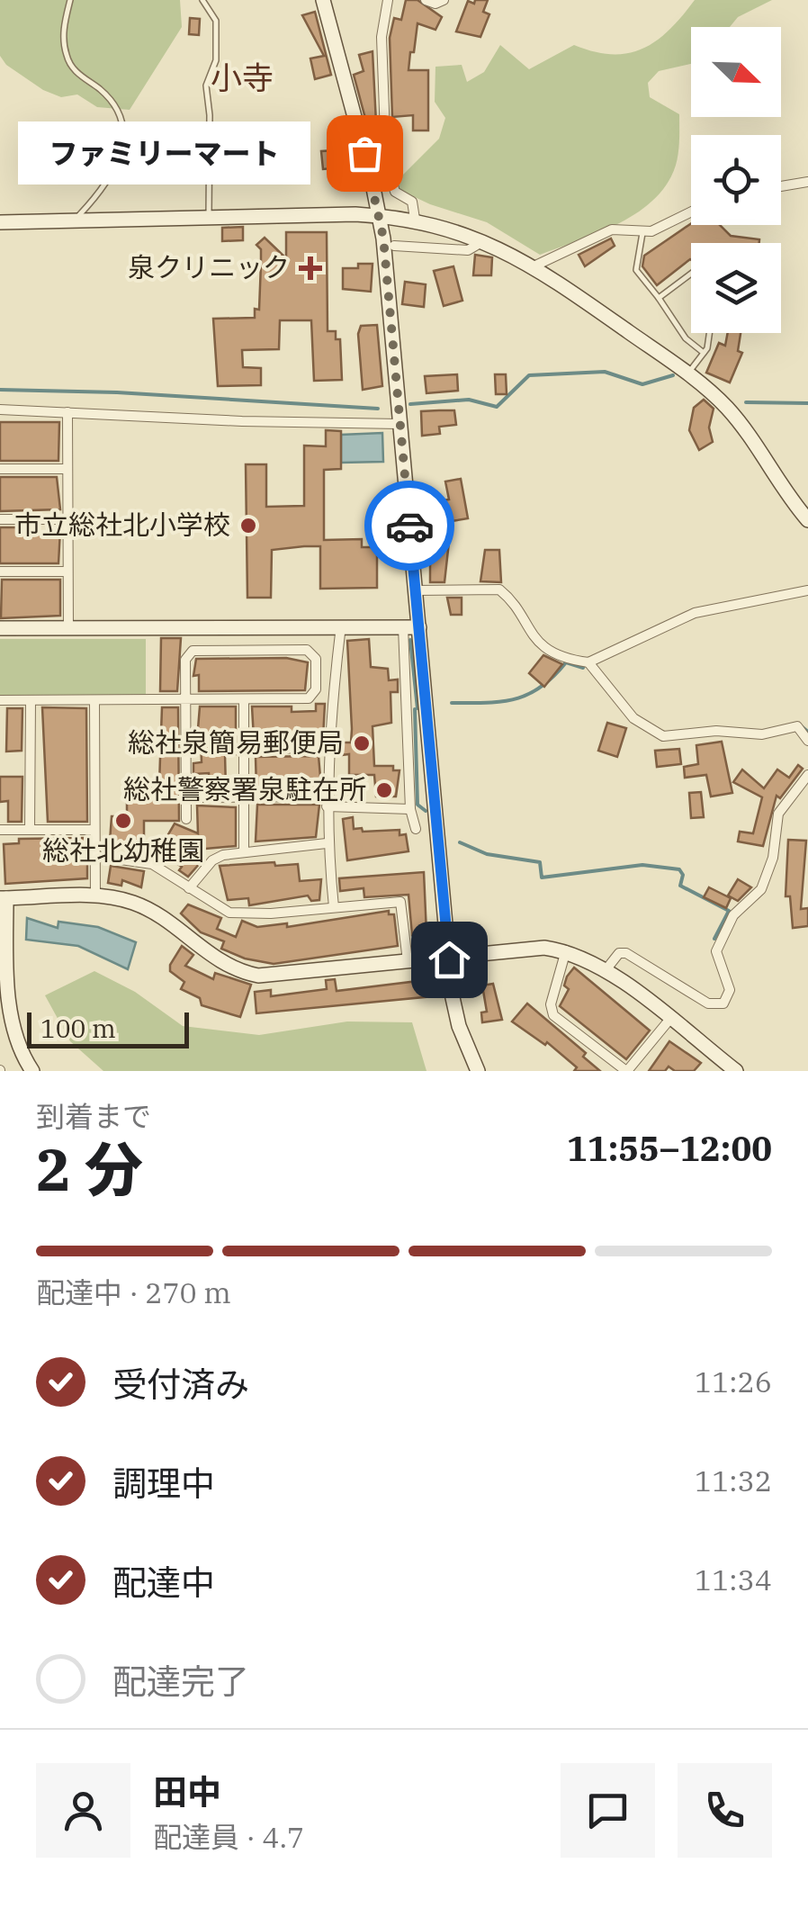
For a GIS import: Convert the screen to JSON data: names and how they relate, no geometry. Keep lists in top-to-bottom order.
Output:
{
  "districts": ["小寺"],
  "places": {
    "other": [
      "ファミリーマート",
      "市立総社北小学校",
      "総社泉簡易郵便局",
      "総社警察署泉駐在所",
      "総社北幼稚園"
    ],
    "health": ["泉クリニック"]
  },
  "scale_bar": "100 m",
  "north": "bottom right",
  "page": {
    "bubble": "ファミリーマート",
    "scale": "100 m",
    "heading": ["2 分", "到着まで", "11:55–12:00"],
    "panel": ["田中", "配達員 · 4.7"],
    "bar": "配達中 · 270 m",
    "list": [
      ["受付済み", "11:26"],
      ["調理中", "11:32"],
      ["配達中", "11:34"],
      "配達完了"
    ]
  }
}
